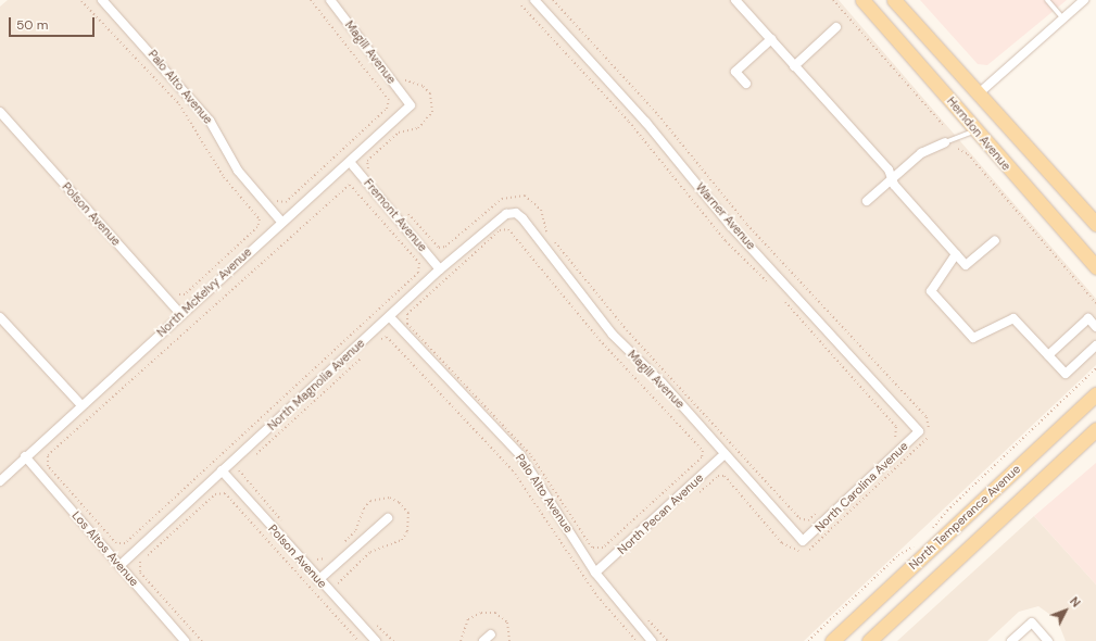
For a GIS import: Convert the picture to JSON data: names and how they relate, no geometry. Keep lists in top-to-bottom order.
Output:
{
  "streets": {
    "main road": ["Herndon Avenue", "North Temperance Avenue"],
    "street": [
      "Magill Avenue",
      "Palo Alto Avenue",
      "Polson Avenue",
      "Fremont Avenue",
      "Warner Avenue",
      "North McKelvy Avenue",
      "North Magnolia Avenue",
      "North Carolina Avenue",
      "North Pecan Avenue",
      "Los Altos Avenue"
    ]
  },
  "crossings": [
    ["Magill Avenue", "North McKelvy Avenue"],
    ["Magill Avenue", "North Magnolia Avenue"],
    ["Magill Avenue", "North Carolina Avenue"],
    ["Magill Avenue", "North Pecan Avenue"],
    ["Palo Alto Avenue", "North McKelvy Avenue"],
    ["Palo Alto Avenue", "North Magnolia Avenue"],
    ["Palo Alto Avenue", "North Pecan Avenue"],
    ["Polson Avenue", "North McKelvy Avenue"],
    ["Polson Avenue", "North Magnolia Avenue"],
    ["Fremont Avenue", "North McKelvy Avenue"],
    ["Fremont Avenue", "North Magnolia Avenue"],
    ["Warner Avenue", "North Carolina Avenue"],
    ["North McKelvy Avenue", "Los Altos Avenue"],
    ["North Magnolia Avenue", "Los Altos Avenue"]
  ],
  "scale_bar": "50 m",
  "north": "top right"
}
